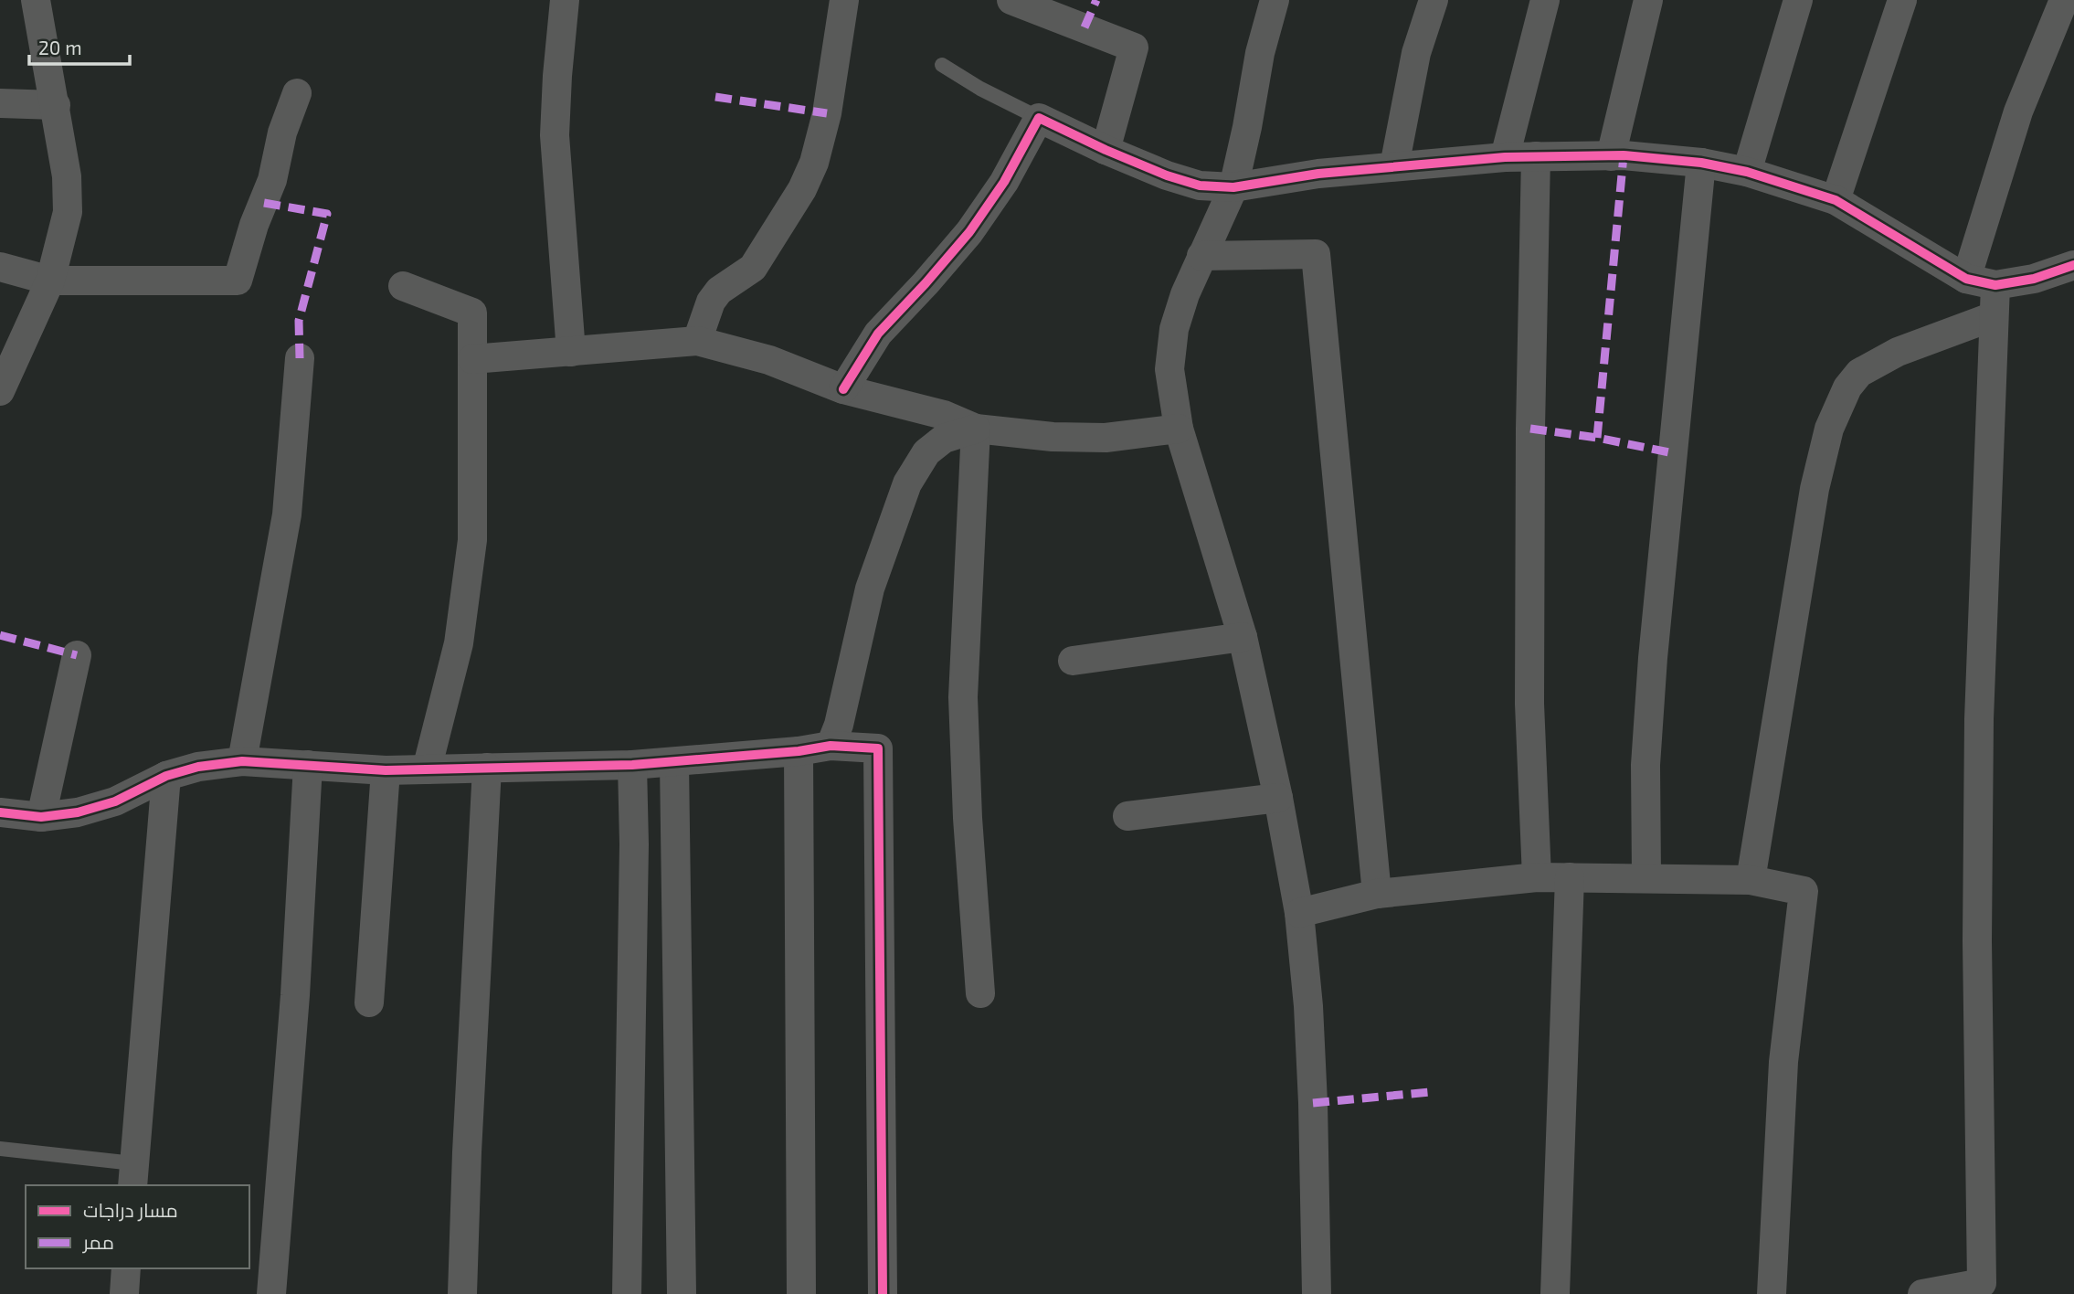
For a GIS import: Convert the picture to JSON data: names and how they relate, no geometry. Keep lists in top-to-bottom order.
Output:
{
  "legend": ["مسار دراجات", "ممر"],
  "scale_bar": "20 m"
}
